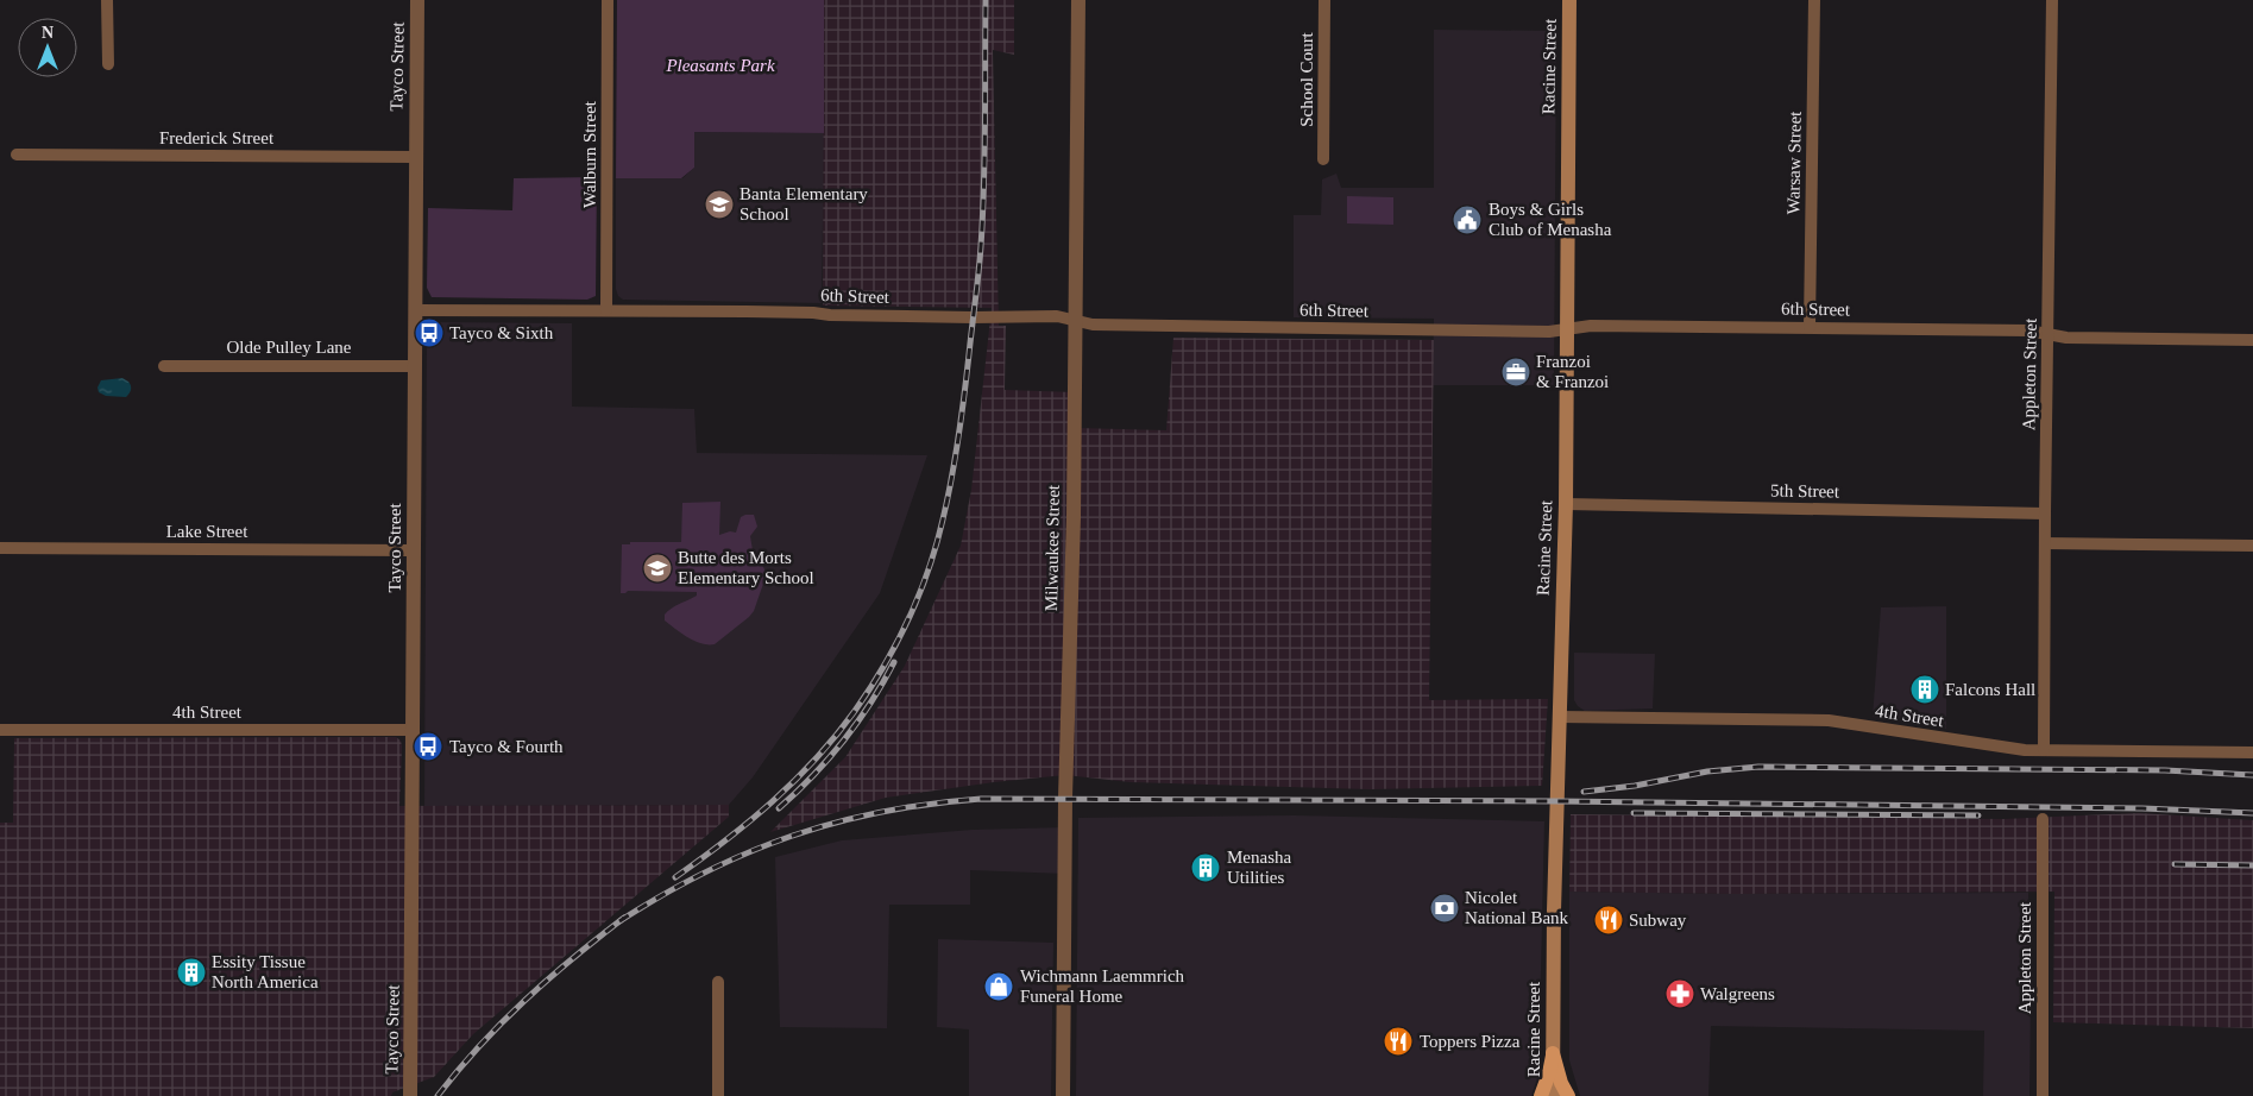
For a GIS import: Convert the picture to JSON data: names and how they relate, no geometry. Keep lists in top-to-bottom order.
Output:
{
  "streets": {
    "main road": ["Racine Street"],
    "street": [
      "Tayco Street",
      "School Court",
      "Frederick Street",
      "Walburn Street",
      "Warsaw Street",
      "6th Street",
      "Olde Pulley Lane",
      "Appleton Street",
      "5th Street",
      "Lake Street",
      "Milwaukee Street",
      "4th Street"
    ]
  },
  "crossings": [
    ["Tayco Street", "Frederick Street"],
    ["Tayco Street", "6th Street"],
    ["Tayco Street", "Olde Pulley Lane"],
    ["Tayco Street", "Lake Street"],
    ["Tayco Street", "4th Street"],
    ["Racine Street", "6th Street"],
    ["Racine Street", "5th Street"],
    ["Racine Street", "4th Street"],
    ["Walburn Street", "6th Street"],
    ["Warsaw Street", "6th Street"],
    ["6th Street", "Appleton Street"],
    ["6th Street", "Milwaukee Street"],
    ["Appleton Street", "5th Street"],
    ["Appleton Street", "4th Street"]
  ],
  "parks": ["Pleasants Park"],
  "places": {
    "school or university": ["Banta Elementary School", "Butte des Morts Elementary School"],
    "public building": ["Boys & Girls Club of Menasha"],
    "bus stop": ["Tayco & Sixth", "Tayco & Fourth"],
    "office": ["Franzoi & Franzoi"],
    "building": ["Falcons Hall", "Menasha Utilities", "Essity Tissue North America"],
    "bank": ["Nicolet National Bank"],
    "restaurant": ["Subway", "Toppers Pizza"],
    "shop": ["Wichmann Laemmrich Funeral Home"],
    "pharmacy": ["Walgreens"]
  },
  "north": "top"
}
